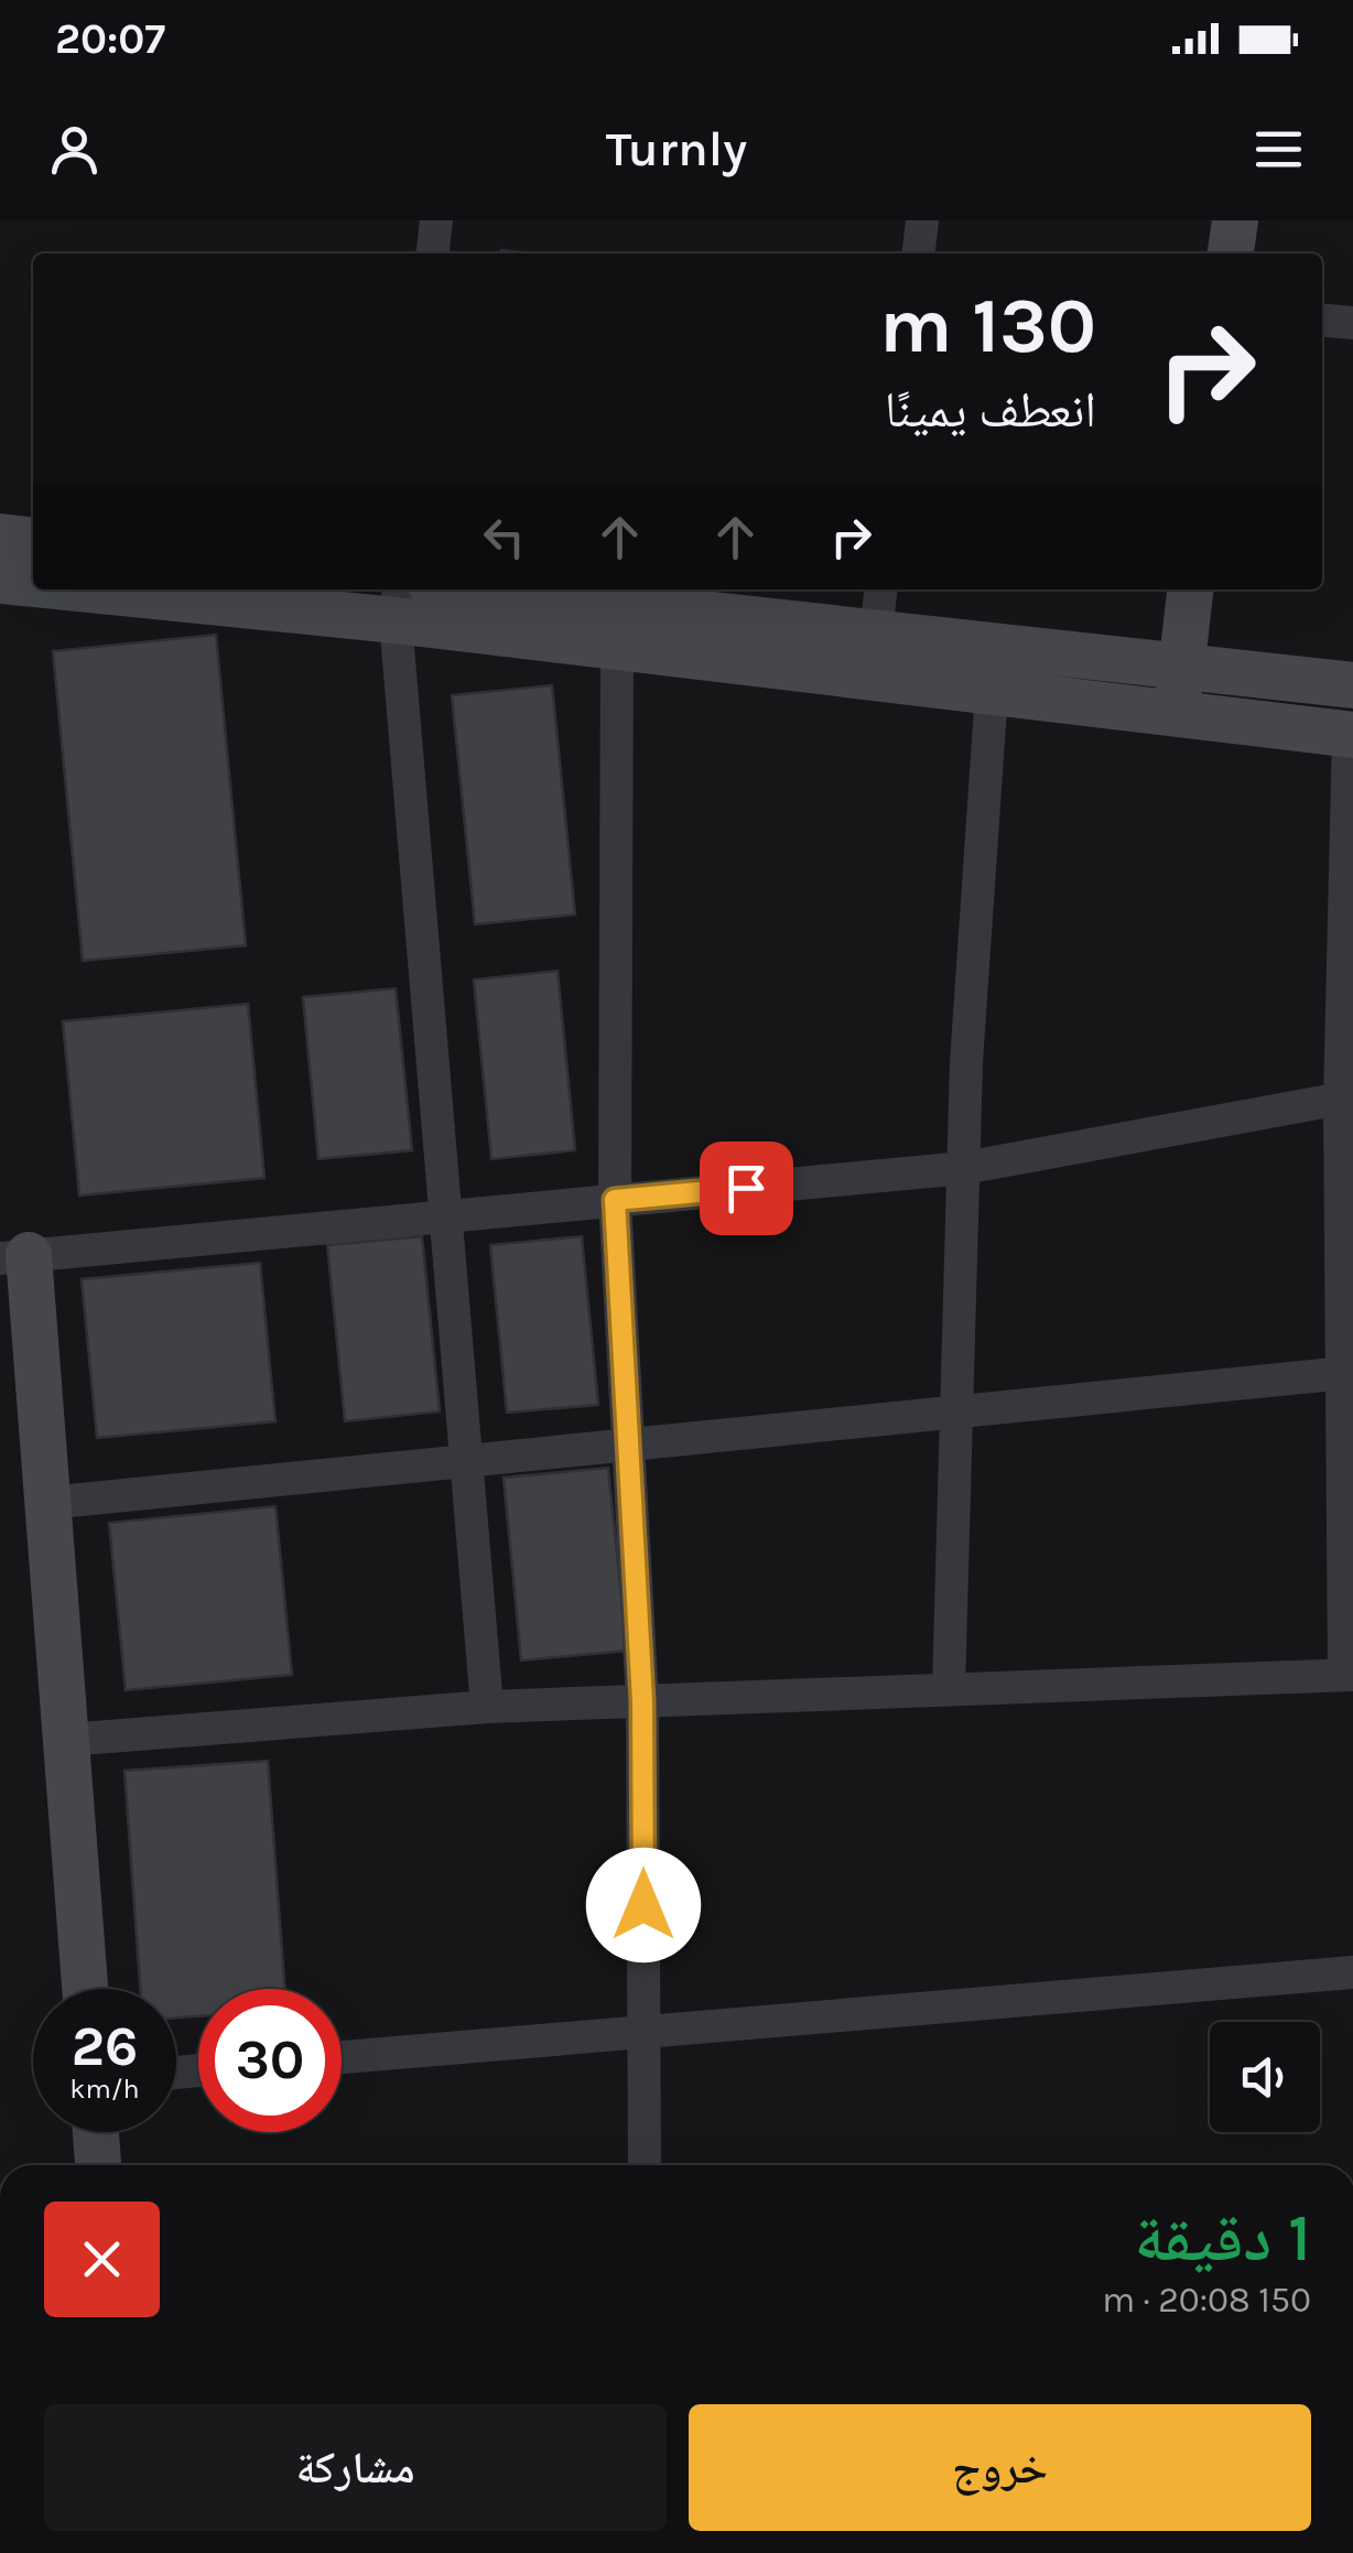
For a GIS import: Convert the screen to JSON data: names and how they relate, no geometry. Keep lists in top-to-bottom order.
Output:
{
  "page": {
    "status": "20:07",
    "header": "Turnly",
    "turn": ["130 m", "انعطف يمينًا"],
    "speed": "26 km/h",
    "limit": "30",
    "heading": ["1 دقيقة", "150 m · 20:08"],
    "buttons": ["خروج", "مشاركة"]
  }
}
